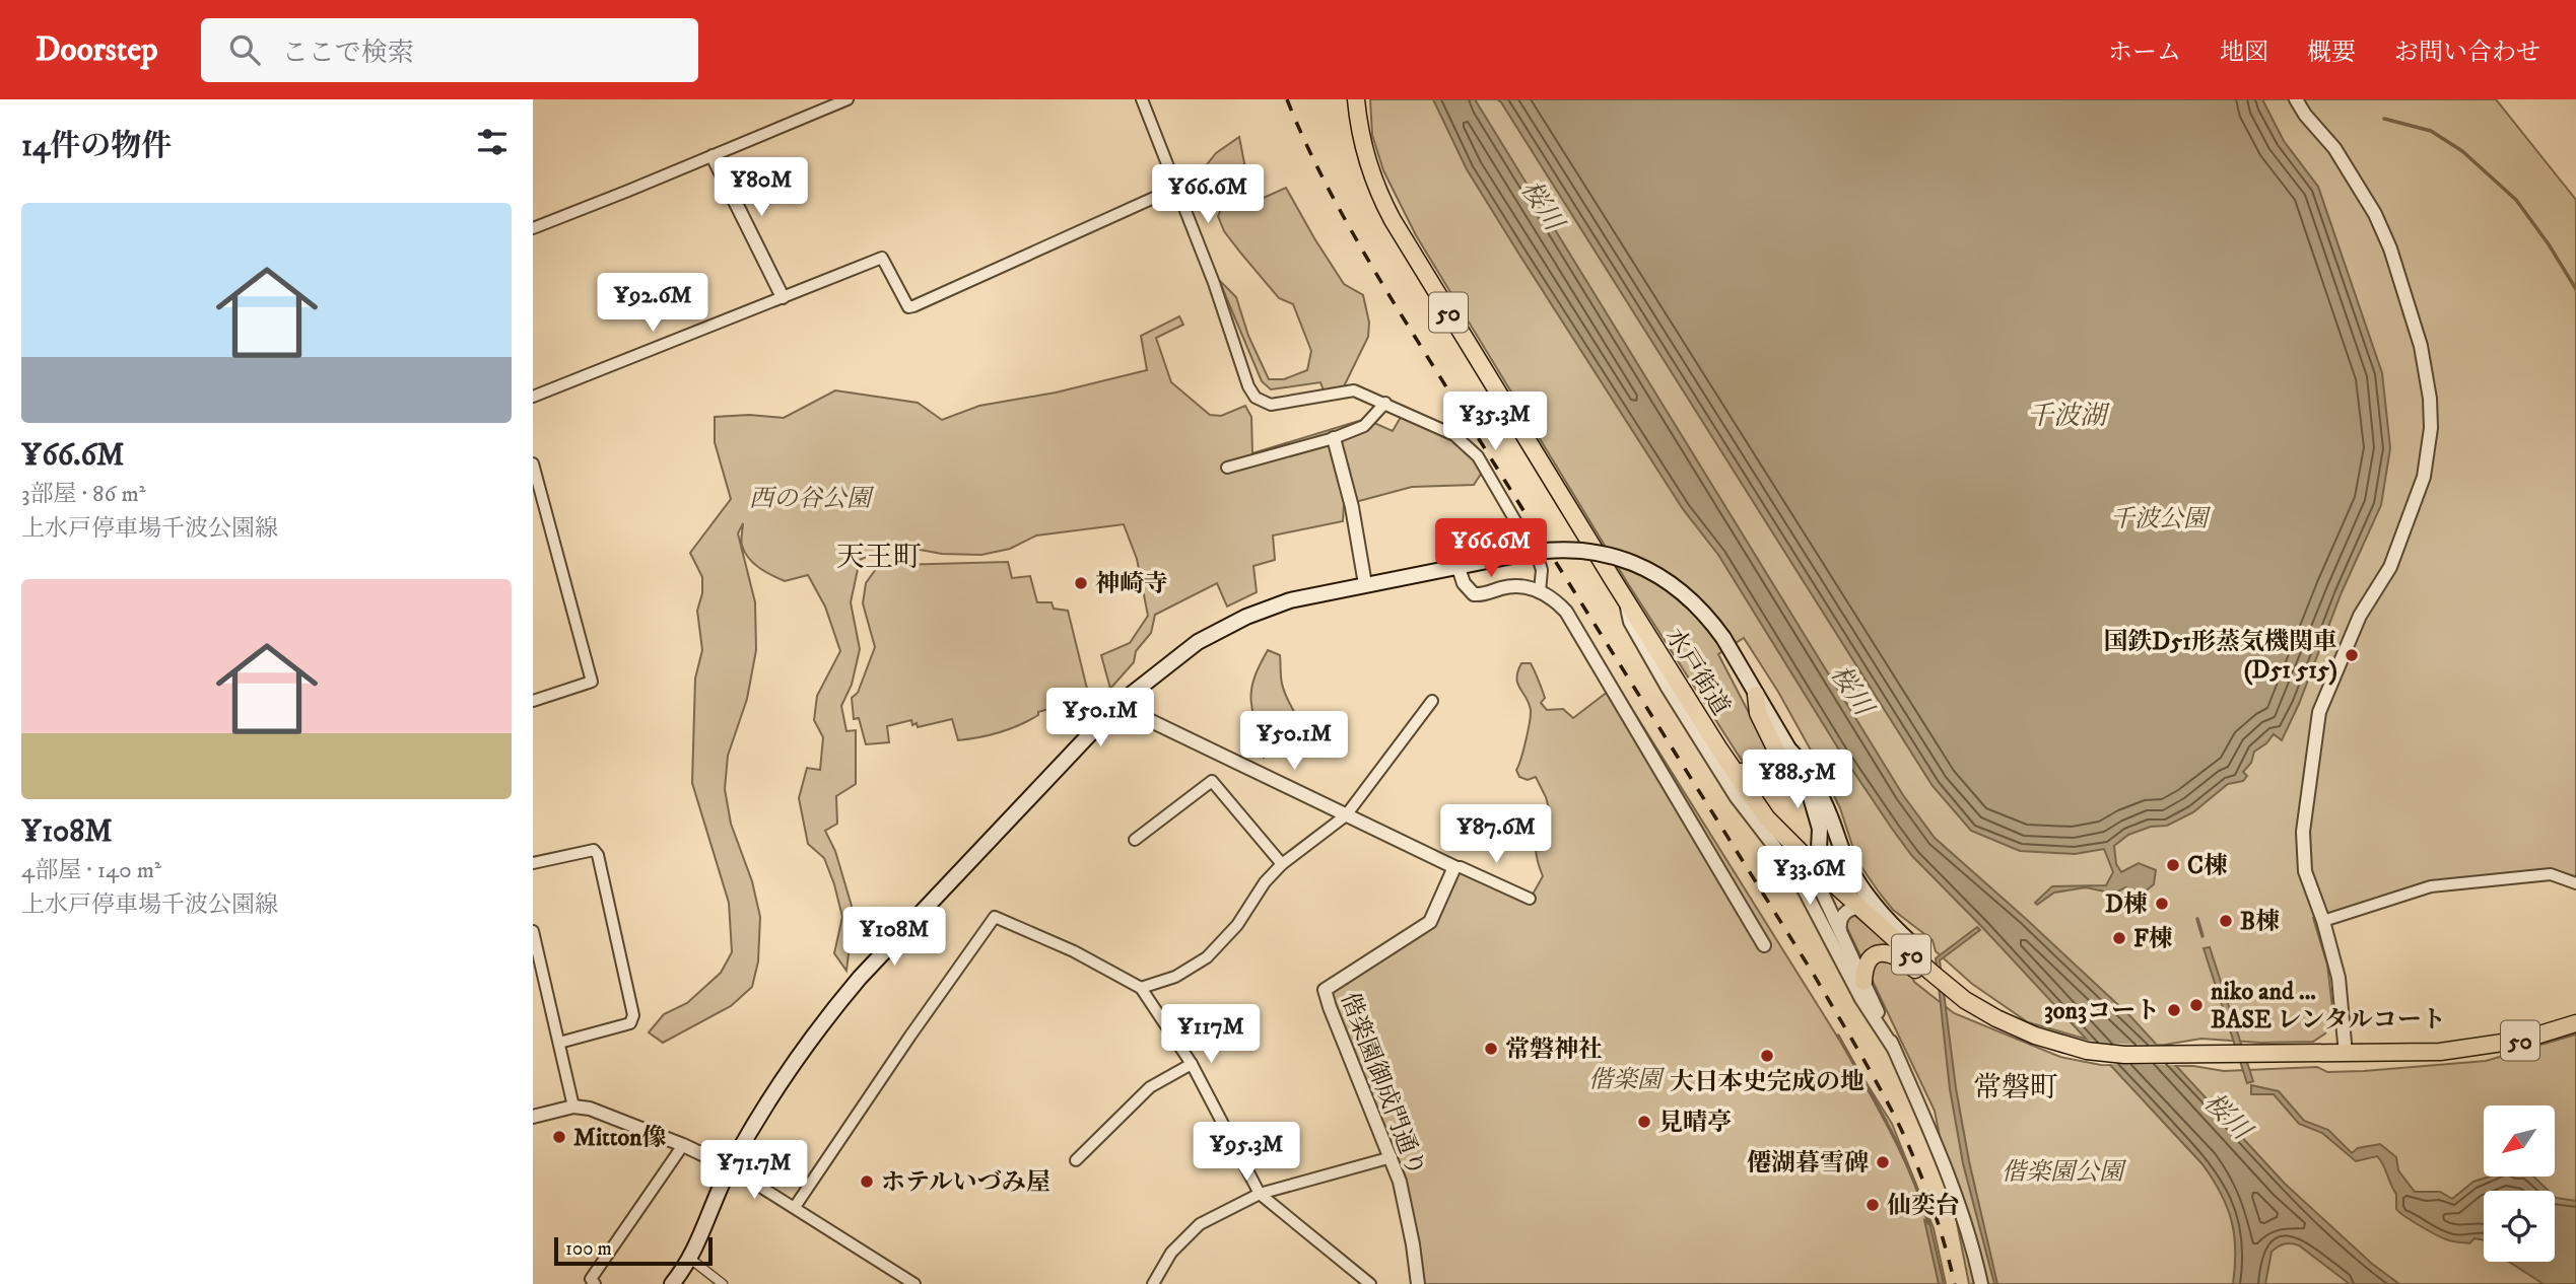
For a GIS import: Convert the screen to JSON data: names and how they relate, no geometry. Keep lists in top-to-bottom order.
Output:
{
  "streets": {
    "main road": ["50", "水戸街道"],
    "street": ["偕楽園御成門通り"]
  },
  "districts": ["天王町", "常磐町"],
  "water": ["桜川", "千波湖"],
  "parks": [
    "西の谷公園",
    "千波公園",
    "偕楽園",
    "偕楽園公園"
  ],
  "places": [
    "神崎寺",
    "国鉄D51形蒸気機関車 (D51 515)",
    "C棟",
    "D棟",
    "B棟",
    "F棟",
    "niko and ... BASE レンタルコート",
    "3on3コート",
    "常磐神社",
    "大日本史完成の地",
    "見晴亭",
    "Mitton像",
    "僊湖暮雪碑",
    "ホテルいづみ屋",
    "仙奕台"
  ],
  "scale_bar": "100 m",
  "north": "bottom left",
  "page": {
    "header": "Doorstep",
    "search": "ここで検索",
    "nav": [
      "ホーム",
      "地図",
      "概要",
      "お問い合わせ"
    ],
    "heading": "14件の物件",
    "price": [
      "¥80M",
      "¥66.6M",
      "¥92.6M",
      "¥35.3M",
      "¥66.6M",
      "¥50.1M",
      "¥50.1M",
      "¥88.5M",
      "¥87.6M",
      "¥33.6M",
      "¥108M",
      "¥117M",
      "¥95.3M",
      "¥71.7M"
    ],
    "list": [
      {
        "name": "¥66.6M",
        "note": "3部屋 · 86 m² · 上水戸停車場千波公園線"
      },
      {
        "name": "¥108M",
        "note": "4部屋 · 140 m² · 上水戸停車場千波公園線"
      }
    ],
    "scale": "100 m"
  }
}
